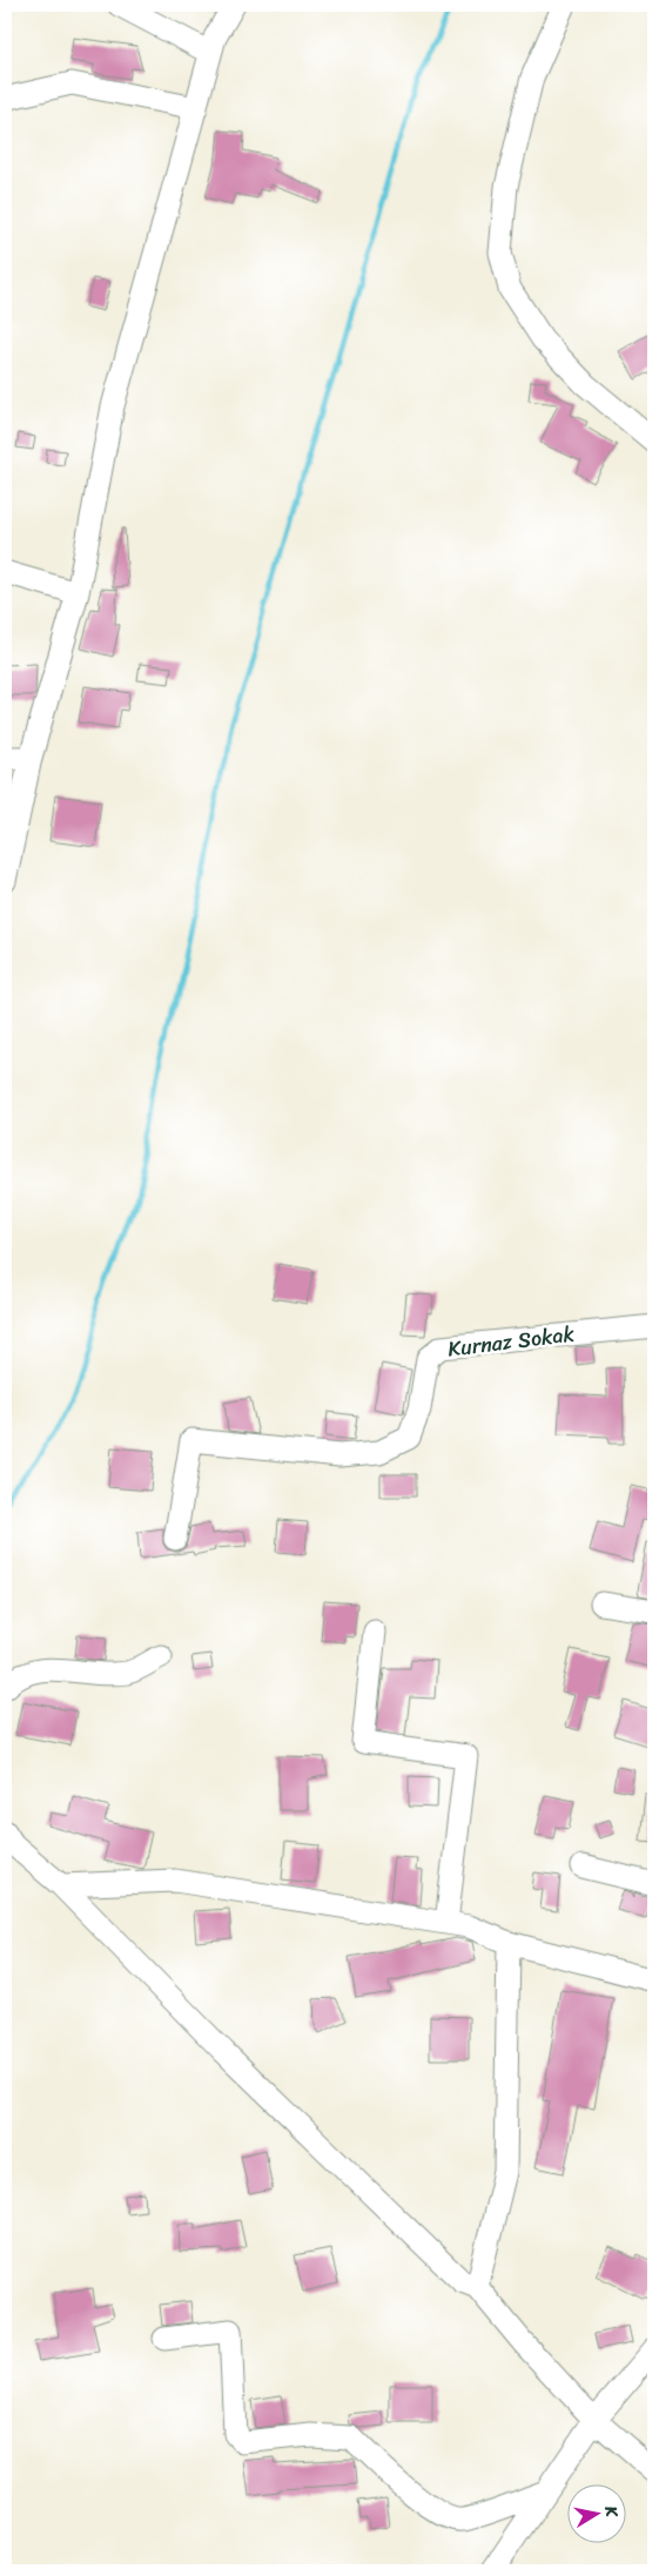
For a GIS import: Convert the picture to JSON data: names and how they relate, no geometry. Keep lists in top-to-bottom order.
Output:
{
  "streets": {
    "street": ["Kurnaz Sokak"]
  },
  "north": "right"
}
